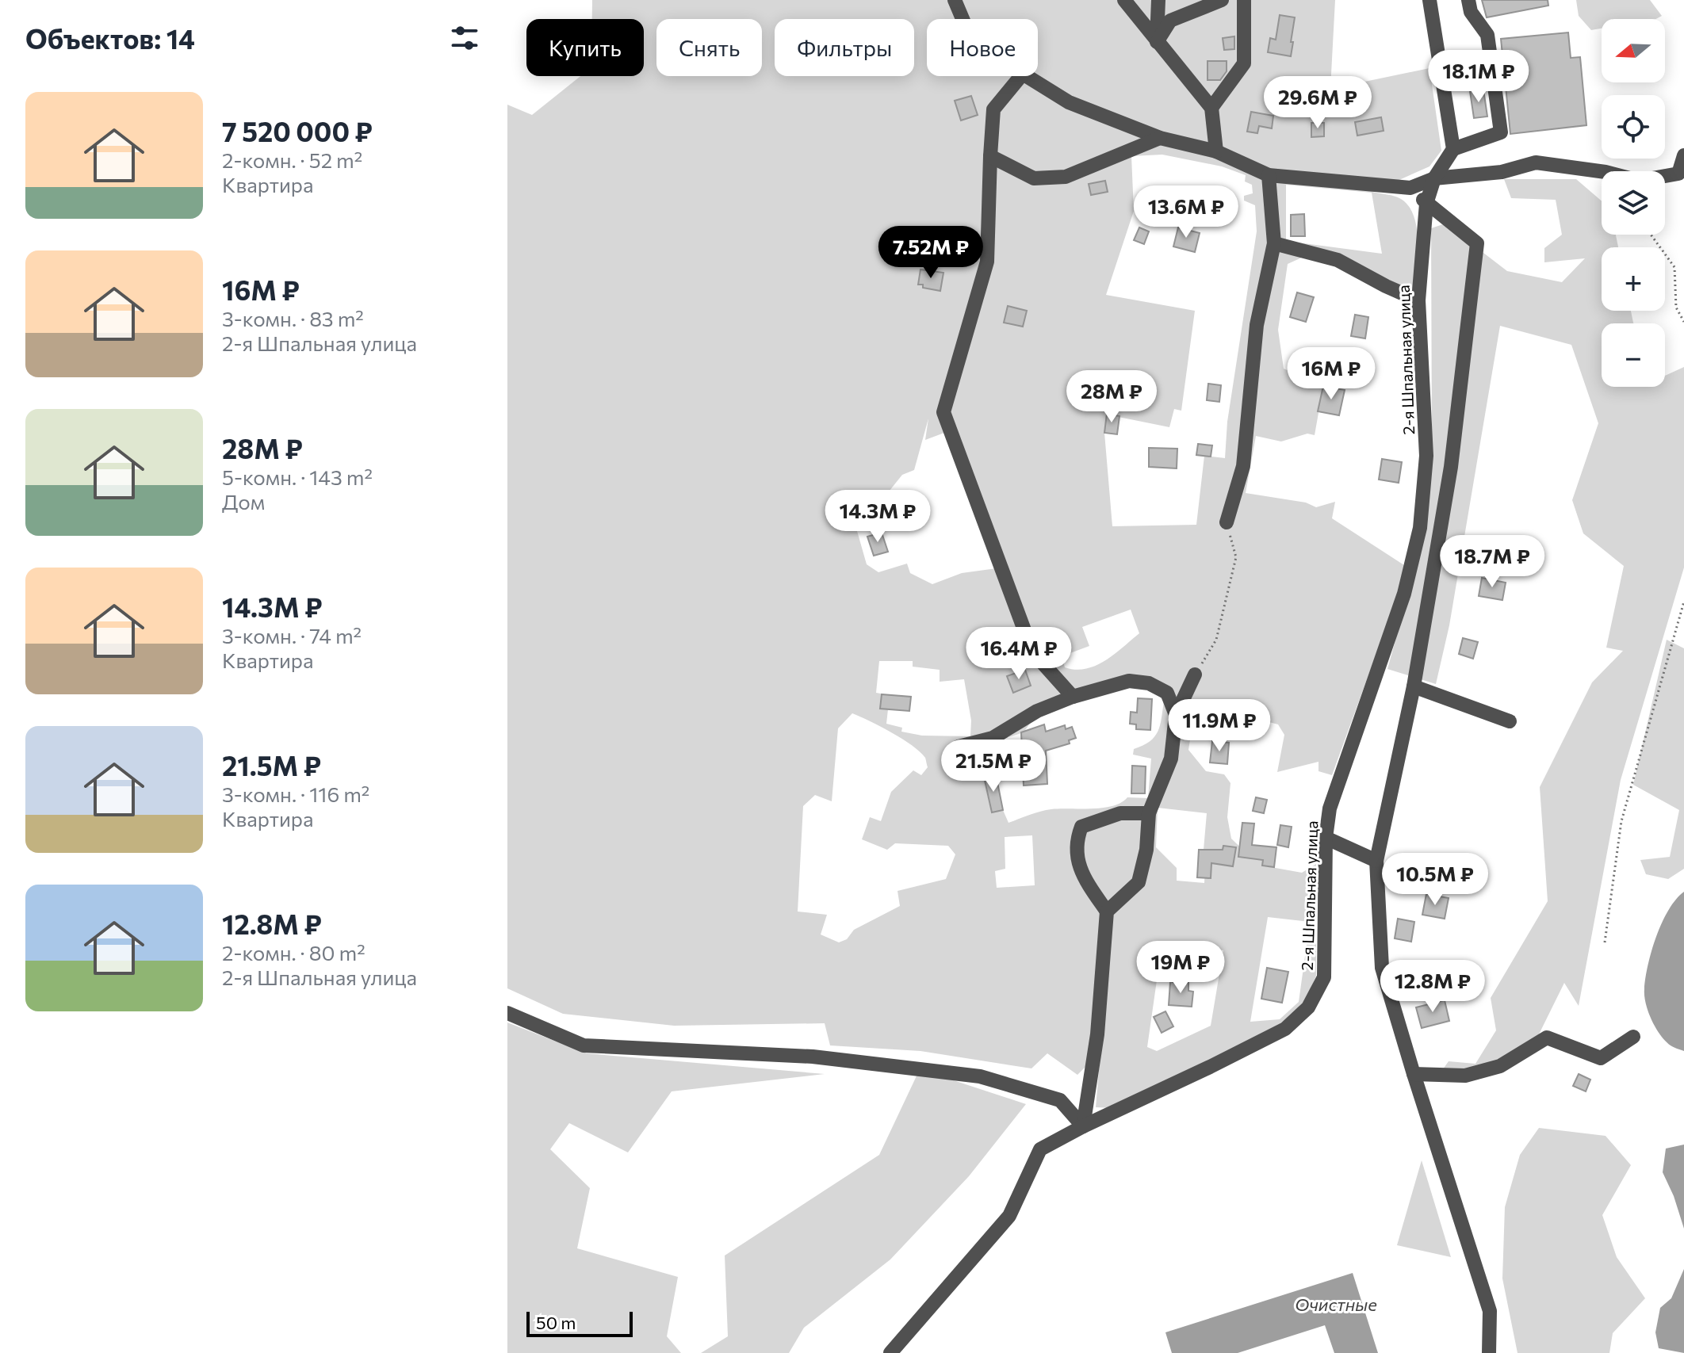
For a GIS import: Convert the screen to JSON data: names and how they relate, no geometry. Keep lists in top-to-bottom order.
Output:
{
  "streets": {
    "street": ["2-я Шпальная улица"]
  },
  "water": ["Очистные"],
  "scale_bar": "50 m",
  "north": "left",
  "page": {
    "heading": "Объектов: 14",
    "map_buttons": ["+", "−"],
    "chip": [
      "Купить",
      "Снять",
      "Фильтры",
      "Новое"
    ],
    "price": [
      "18.1M ₽",
      "29.6M ₽",
      "13.6M ₽",
      "7.52M ₽",
      "16M ₽",
      "28M ₽",
      "14.3M ₽",
      "18.7M ₽",
      "16.4M ₽",
      "11.9M ₽",
      "21.5M ₽",
      "10.5M ₽",
      "19M ₽",
      "12.8M ₽"
    ],
    "list": [
      {
        "name": "7 520 000 ₽",
        "note": "2-комн. · 52 m² · Квартира"
      },
      {
        "name": "16M ₽",
        "note": "3-комн. · 83 m² · 2-я Шпальная улица"
      },
      {
        "name": "28M ₽",
        "note": "5-комн. · 143 m² · Дом"
      },
      {
        "name": "14.3M ₽",
        "note": "3-комн. · 74 m² · Квартира"
      },
      {
        "name": "21.5M ₽",
        "note": "3-комн. · 116 m² · Квартира"
      },
      {
        "name": "12.8M ₽",
        "note": "2-комн. · 80 m² · 2-я Шпальная улица"
      }
    ],
    "scale": "50 m"
  }
}
